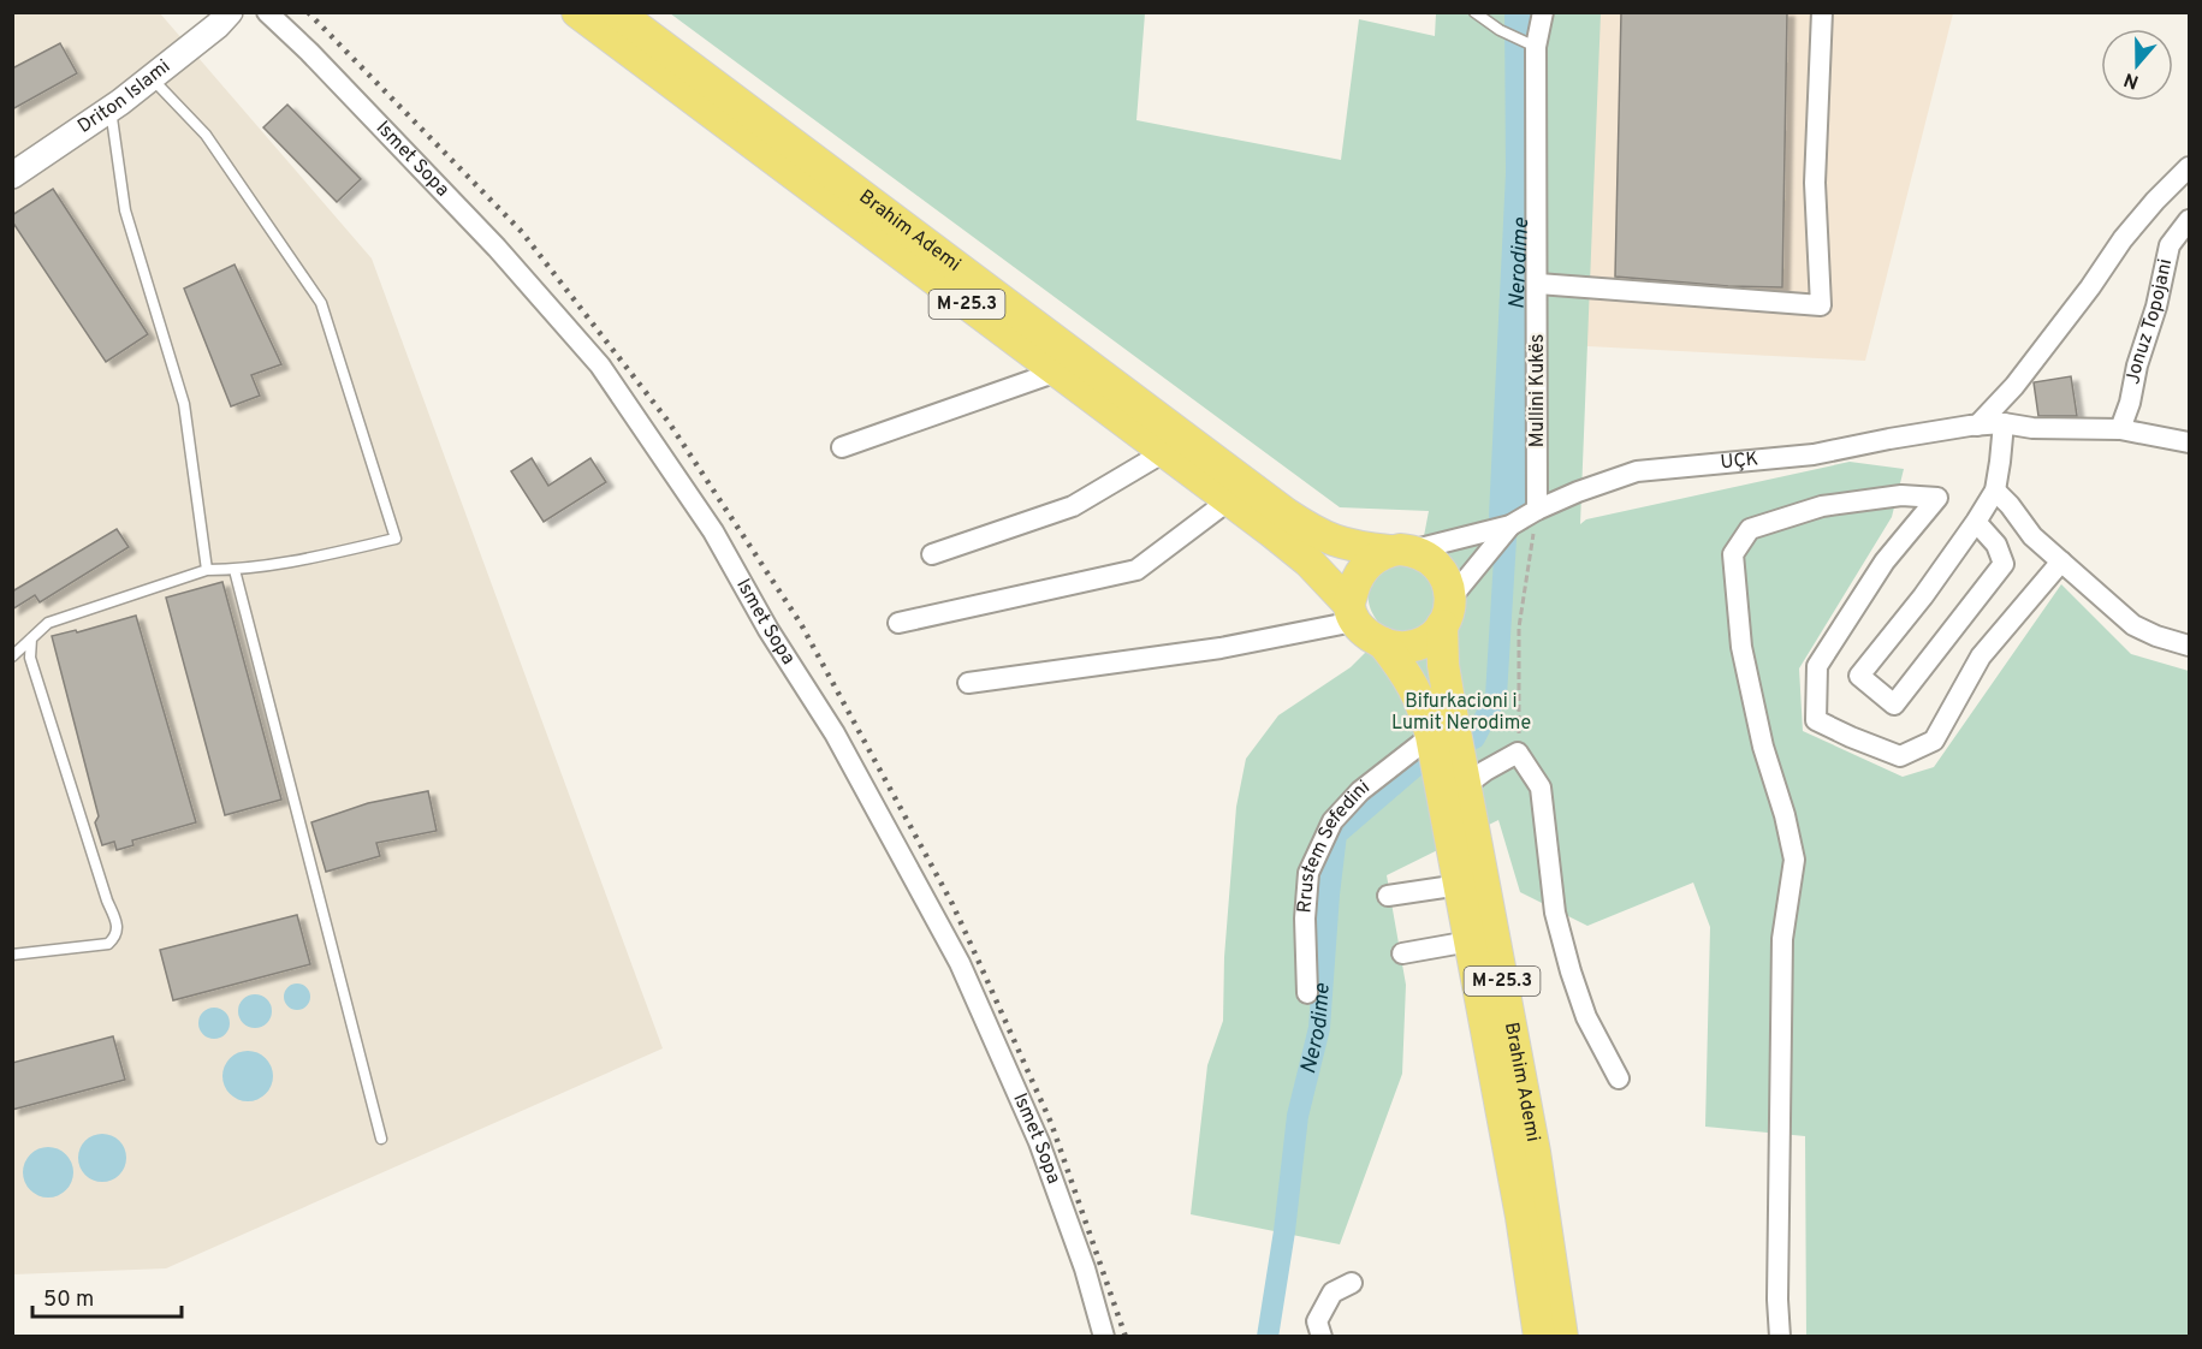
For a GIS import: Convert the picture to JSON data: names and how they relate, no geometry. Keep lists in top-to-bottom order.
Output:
{
  "streets": {
    "main road": ["Brahim Ademi", "M-25.3"],
    "street": [
      "Driton Islami",
      "Ismet Sopa",
      "Jonuz Topojani",
      "Mullini Kukës",
      "UÇK",
      "Rrustem Sefedini"
    ]
  },
  "crossings": [
    ["Brahim Ademi", "UÇK"],
    ["Brahim Ademi", "Rrustem Sefedini"],
    ["Jonuz Topojani", "UÇK"],
    ["Mullini Kukës", "UÇK"]
  ],
  "water": ["Nerodime"],
  "parks": ["Bifurkacioni i Lumit Nerodime"],
  "scale_bar": "50 m",
  "north": "bottom"
}
